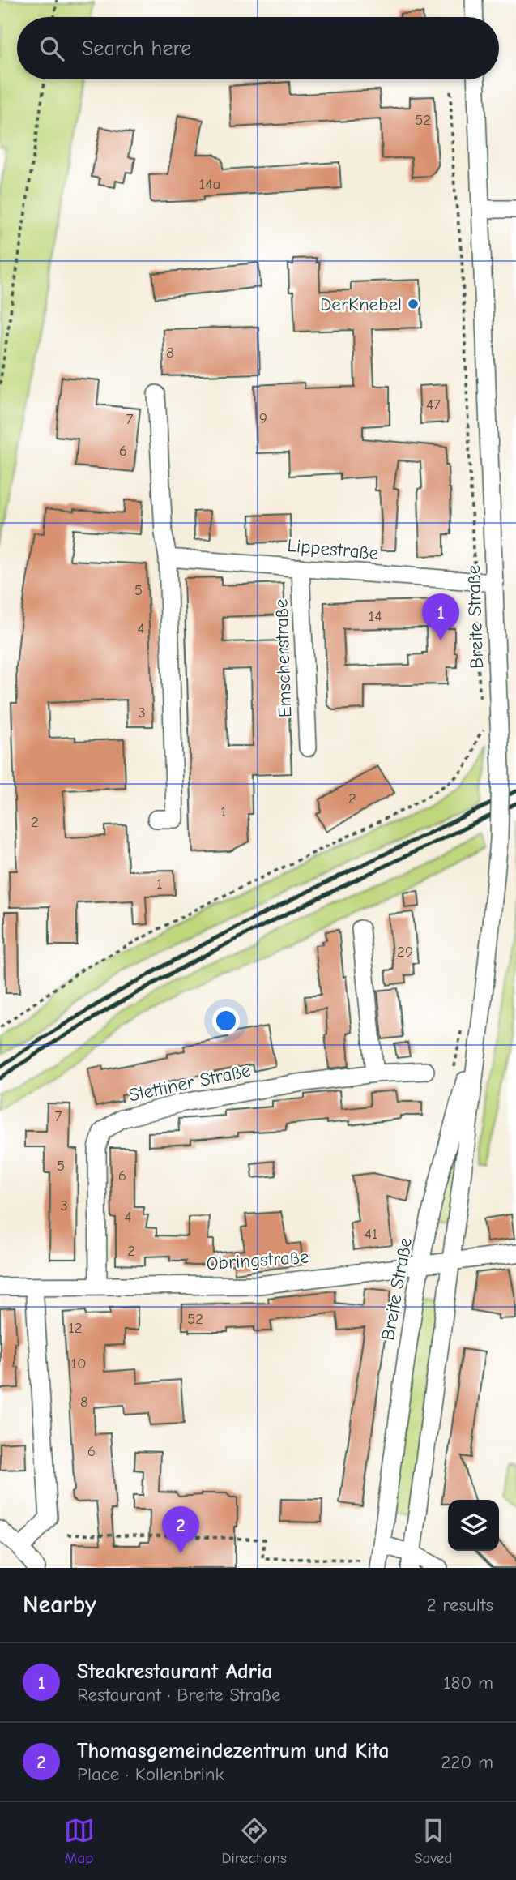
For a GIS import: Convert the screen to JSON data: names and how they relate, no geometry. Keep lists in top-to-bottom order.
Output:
{
  "streets": {
    "street": [
      "Lippestraße",
      "Breite Straße",
      "Emscherstraße",
      "Stettiner Straße",
      "Obringstraße"
    ]
  },
  "crossings": [
    ["Lippestraße", "Breite Straße"],
    ["Lippestraße", "Emscherstraße"],
    ["Breite Straße", "Obringstraße"],
    ["Stettiner Straße", "Obringstraße"]
  ],
  "places": ["DerKnebel"],
  "house_numbers": [
    "52",
    "14a",
    "8",
    "47",
    "9",
    "7",
    "6",
    "5",
    "14",
    "4",
    "3",
    "2",
    "1",
    "2",
    "1",
    "29",
    "7",
    "5",
    "6",
    "3",
    "4",
    "41",
    "2",
    "52",
    "12",
    "10",
    "8",
    "6"
  ],
  "page": {
    "search": "Search here",
    "pins": ["1", "2"],
    "heading": ["Nearby", "2 results"],
    "list": [
      {
        "mark": "1",
        "name": "Steakrestaurant Adria",
        "note": "Restaurant · Breite Straße",
        "value": "180 m"
      },
      {
        "mark": "2",
        "name": "Thomasgemeindezentrum und Kita",
        "note": "Place · Kollenbrink",
        "value": "220 m"
      }
    ],
    "nav": ["Map", "Directions", "Saved"]
  }
}
